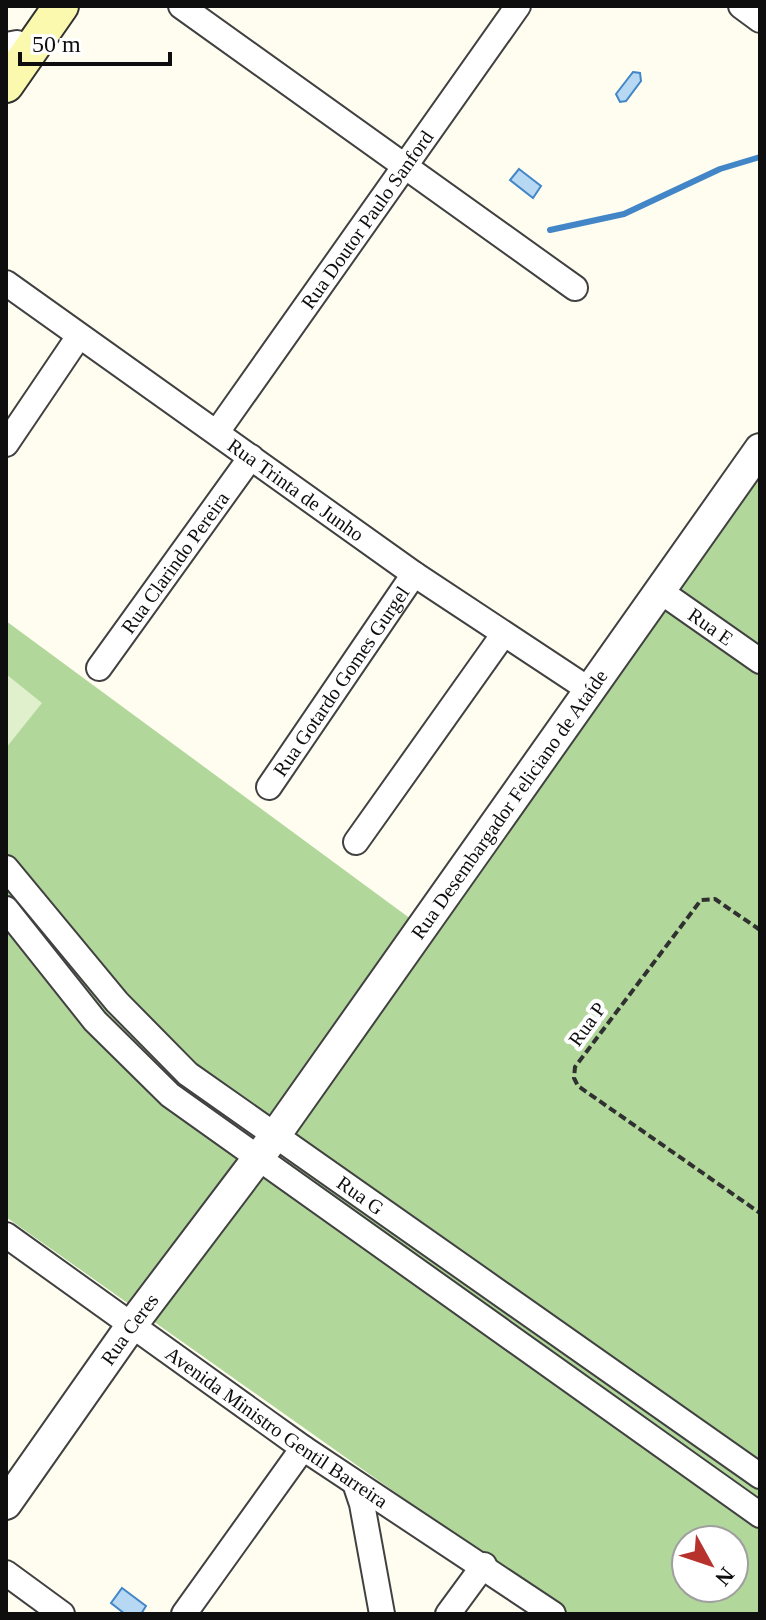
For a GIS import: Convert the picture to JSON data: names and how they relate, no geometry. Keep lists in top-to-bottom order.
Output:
{
  "streets": {
    "street": [
      "Rua Doutor Paulo Sanford",
      "Rua Trinta de Junho",
      "Rua Clarindo Pereira",
      "Rua E",
      "Rua Gotardo Gomes Gurgel",
      "Rua Desembargador Feliciano de Ataíde",
      "Rua G",
      "Rua Ceres",
      "Avenida Ministro Gentil Barreira"
    ],
    "path": ["Rua P"]
  },
  "crossings": [
    ["Rua Doutor Paulo Sanford", "Rua Trinta de Junho"],
    ["Rua Trinta de Junho", "Rua Clarindo Pereira"],
    ["Rua Trinta de Junho", "Rua Gotardo Gomes Gurgel"],
    ["Rua Trinta de Junho", "Rua Desembargador Feliciano de Ataíde"],
    ["Rua E", "Rua Desembargador Feliciano de Ataíde"],
    ["Rua Desembargador Feliciano de Ataíde", "Rua G"],
    ["Rua Desembargador Feliciano de Ataíde", "Rua Ceres"],
    ["Rua G", "Rua Ceres"],
    ["Rua Ceres", "Avenida Ministro Gentil Barreira"]
  ],
  "scale_bar": "50 m",
  "north": "bottom right"
}
